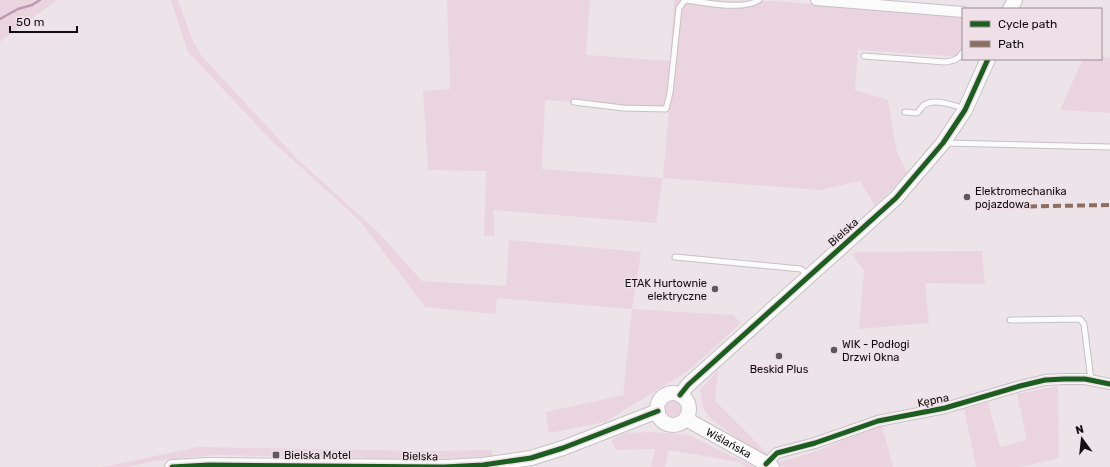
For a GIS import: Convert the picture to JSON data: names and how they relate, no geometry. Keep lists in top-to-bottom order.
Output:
{
  "streets": {
    "street": ["Bielska", "Kępna", "Wiślańska"]
  },
  "crossings": [
    ["Bielska", "Wiślańska"],
    ["Kępna", "Wiślańska"]
  ],
  "places": {
    "other": [
      "Elektromechanika pojazdowa",
      "ETAK Hurtownie elektryczne",
      "WIK - Podłogi Drzwi Okna",
      "Beskid Plus"
    ],
    "transit": ["Bielska Motel"]
  },
  "legend": ["Cycle path", "Path"],
  "scale_bar": "50 m",
  "north": "top"
}
